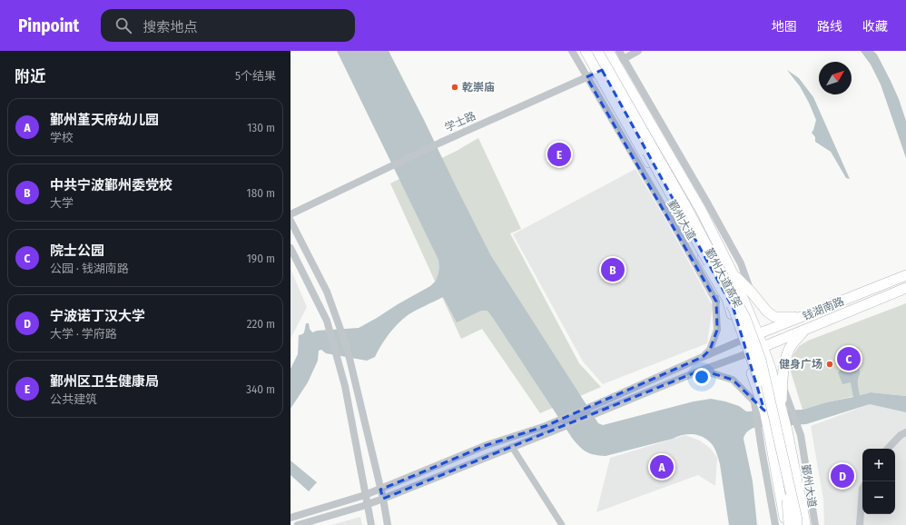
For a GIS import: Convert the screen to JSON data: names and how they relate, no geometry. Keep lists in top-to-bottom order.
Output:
{
  "streets": {
    "main road": ["鄞州大道", "鄞州大道高架", "钱湖南路"],
    "street": ["学士路"]
  },
  "crossings": [
    ["学士路", "鄞州大道"],
    ["鄞州大道", "钱湖南路"]
  ],
  "places": ["乾崇庙", "健身广场"],
  "north": "top right",
  "page": {
    "header": "Pinpoint",
    "search": "搜索地点",
    "nav": ["地图", "路线", "收藏"],
    "heading": ["附近", "5个结果"],
    "list": [
      {
        "mark": "A",
        "name": "鄞州堇天府幼儿园",
        "note": "学校",
        "value": "130 m"
      },
      {
        "mark": "B",
        "name": "中共宁波鄞州委党校",
        "note": "大学",
        "value": "180 m"
      },
      {
        "mark": "C",
        "name": "院士公园",
        "note": "公园 · 钱湖南路",
        "value": "190 m"
      },
      {
        "mark": "D",
        "name": "宁波诺丁汉大学",
        "note": "大学 · 学府路",
        "value": "220 m"
      },
      {
        "mark": "E",
        "name": "鄞州区卫生健康局",
        "note": "公共建筑",
        "value": "340 m"
      }
    ],
    "pins": [
      "E",
      "B",
      "C",
      "A",
      "D"
    ],
    "map_buttons": ["+", "−"]
  }
}
